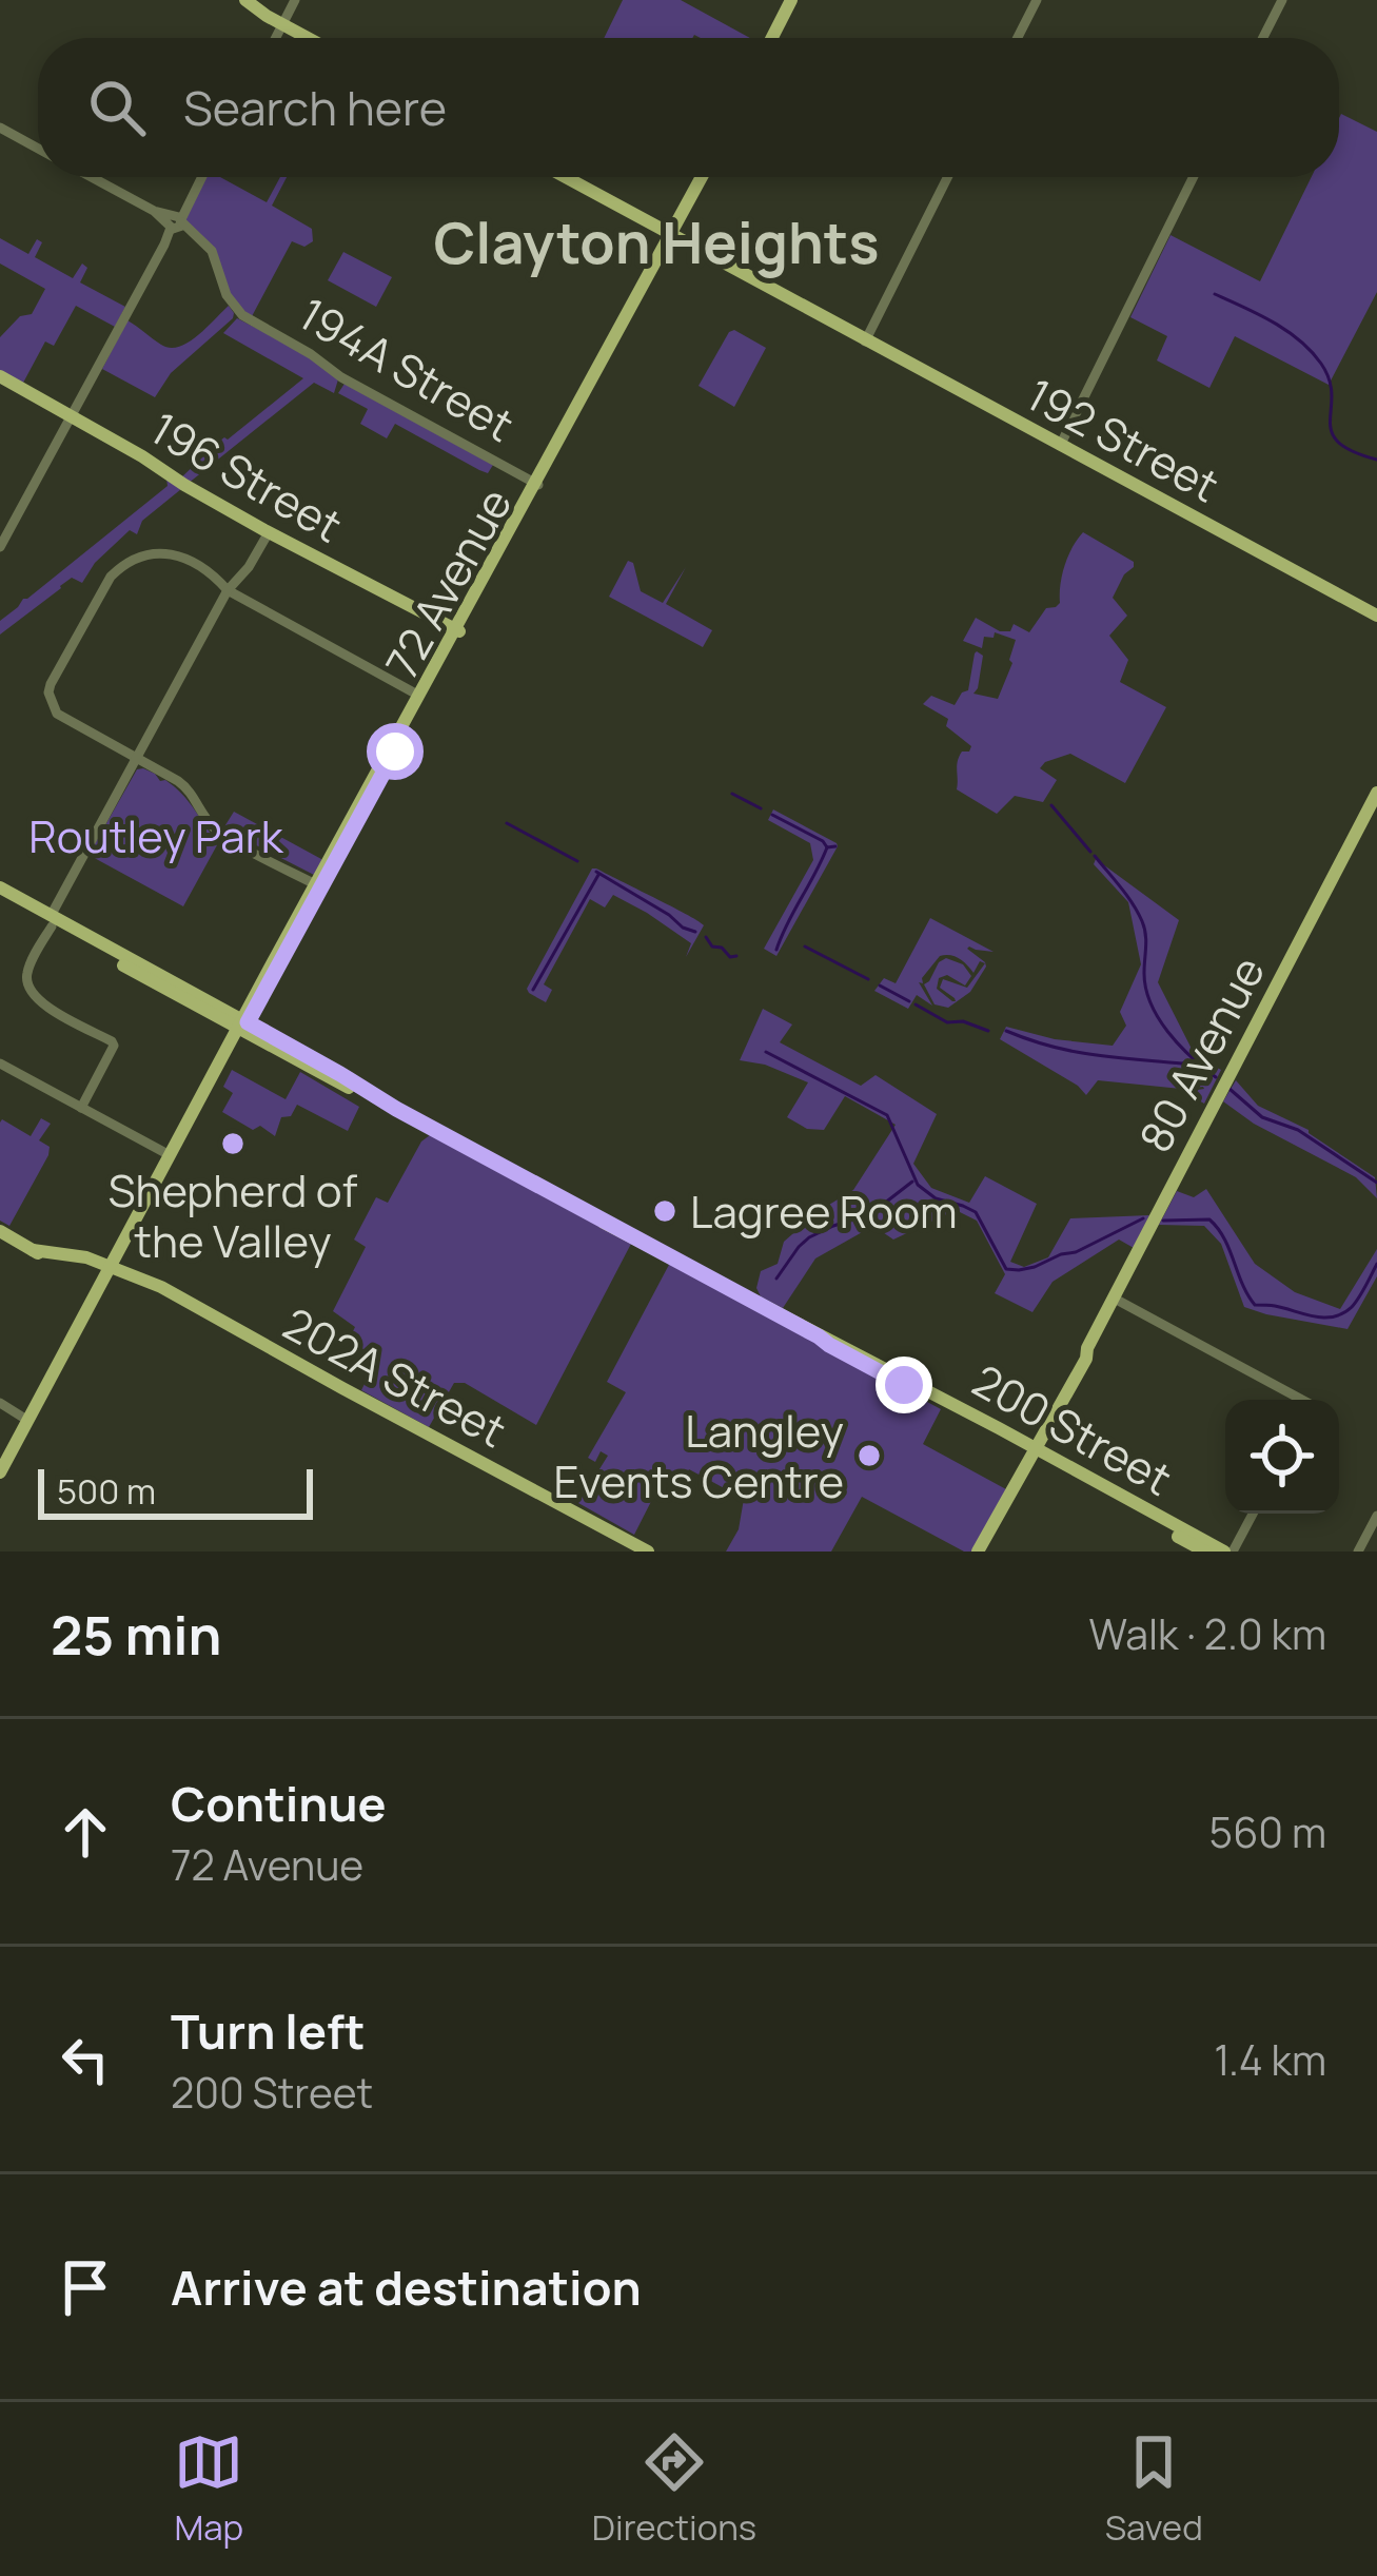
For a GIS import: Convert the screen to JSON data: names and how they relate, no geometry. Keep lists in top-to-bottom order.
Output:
{
  "streets": {
    "main road": [
      "192 Street",
      "196 Street",
      "72 Avenue",
      "80 Avenue",
      "202A Street",
      "200 Street"
    ],
    "street": ["194A Street"]
  },
  "crossings": [
    ["194A Street", "72 Avenue"],
    ["192 Street", "72 Avenue"],
    ["196 Street", "72 Avenue"],
    ["72 Avenue", "202A Street"],
    ["72 Avenue", "200 Street"],
    ["80 Avenue", "200 Street"]
  ],
  "districts": ["Clayton Heights"],
  "parks": ["Routley Park"],
  "places": ["Shepherd of the Valley", "Lagree Room", "Langley Events Centre"],
  "scale_bar": "500 m",
  "page": {
    "search": "Search here",
    "scale": "500 m",
    "heading": ["25 min", "Walk · 2.0 km"],
    "list": [
      ["Continue", "72 Avenue", "560 m"],
      ["Turn left", "200 Street", "1.4 km"],
      "Arrive at destination"
    ],
    "nav": ["Map", "Directions", "Saved"]
  }
}
